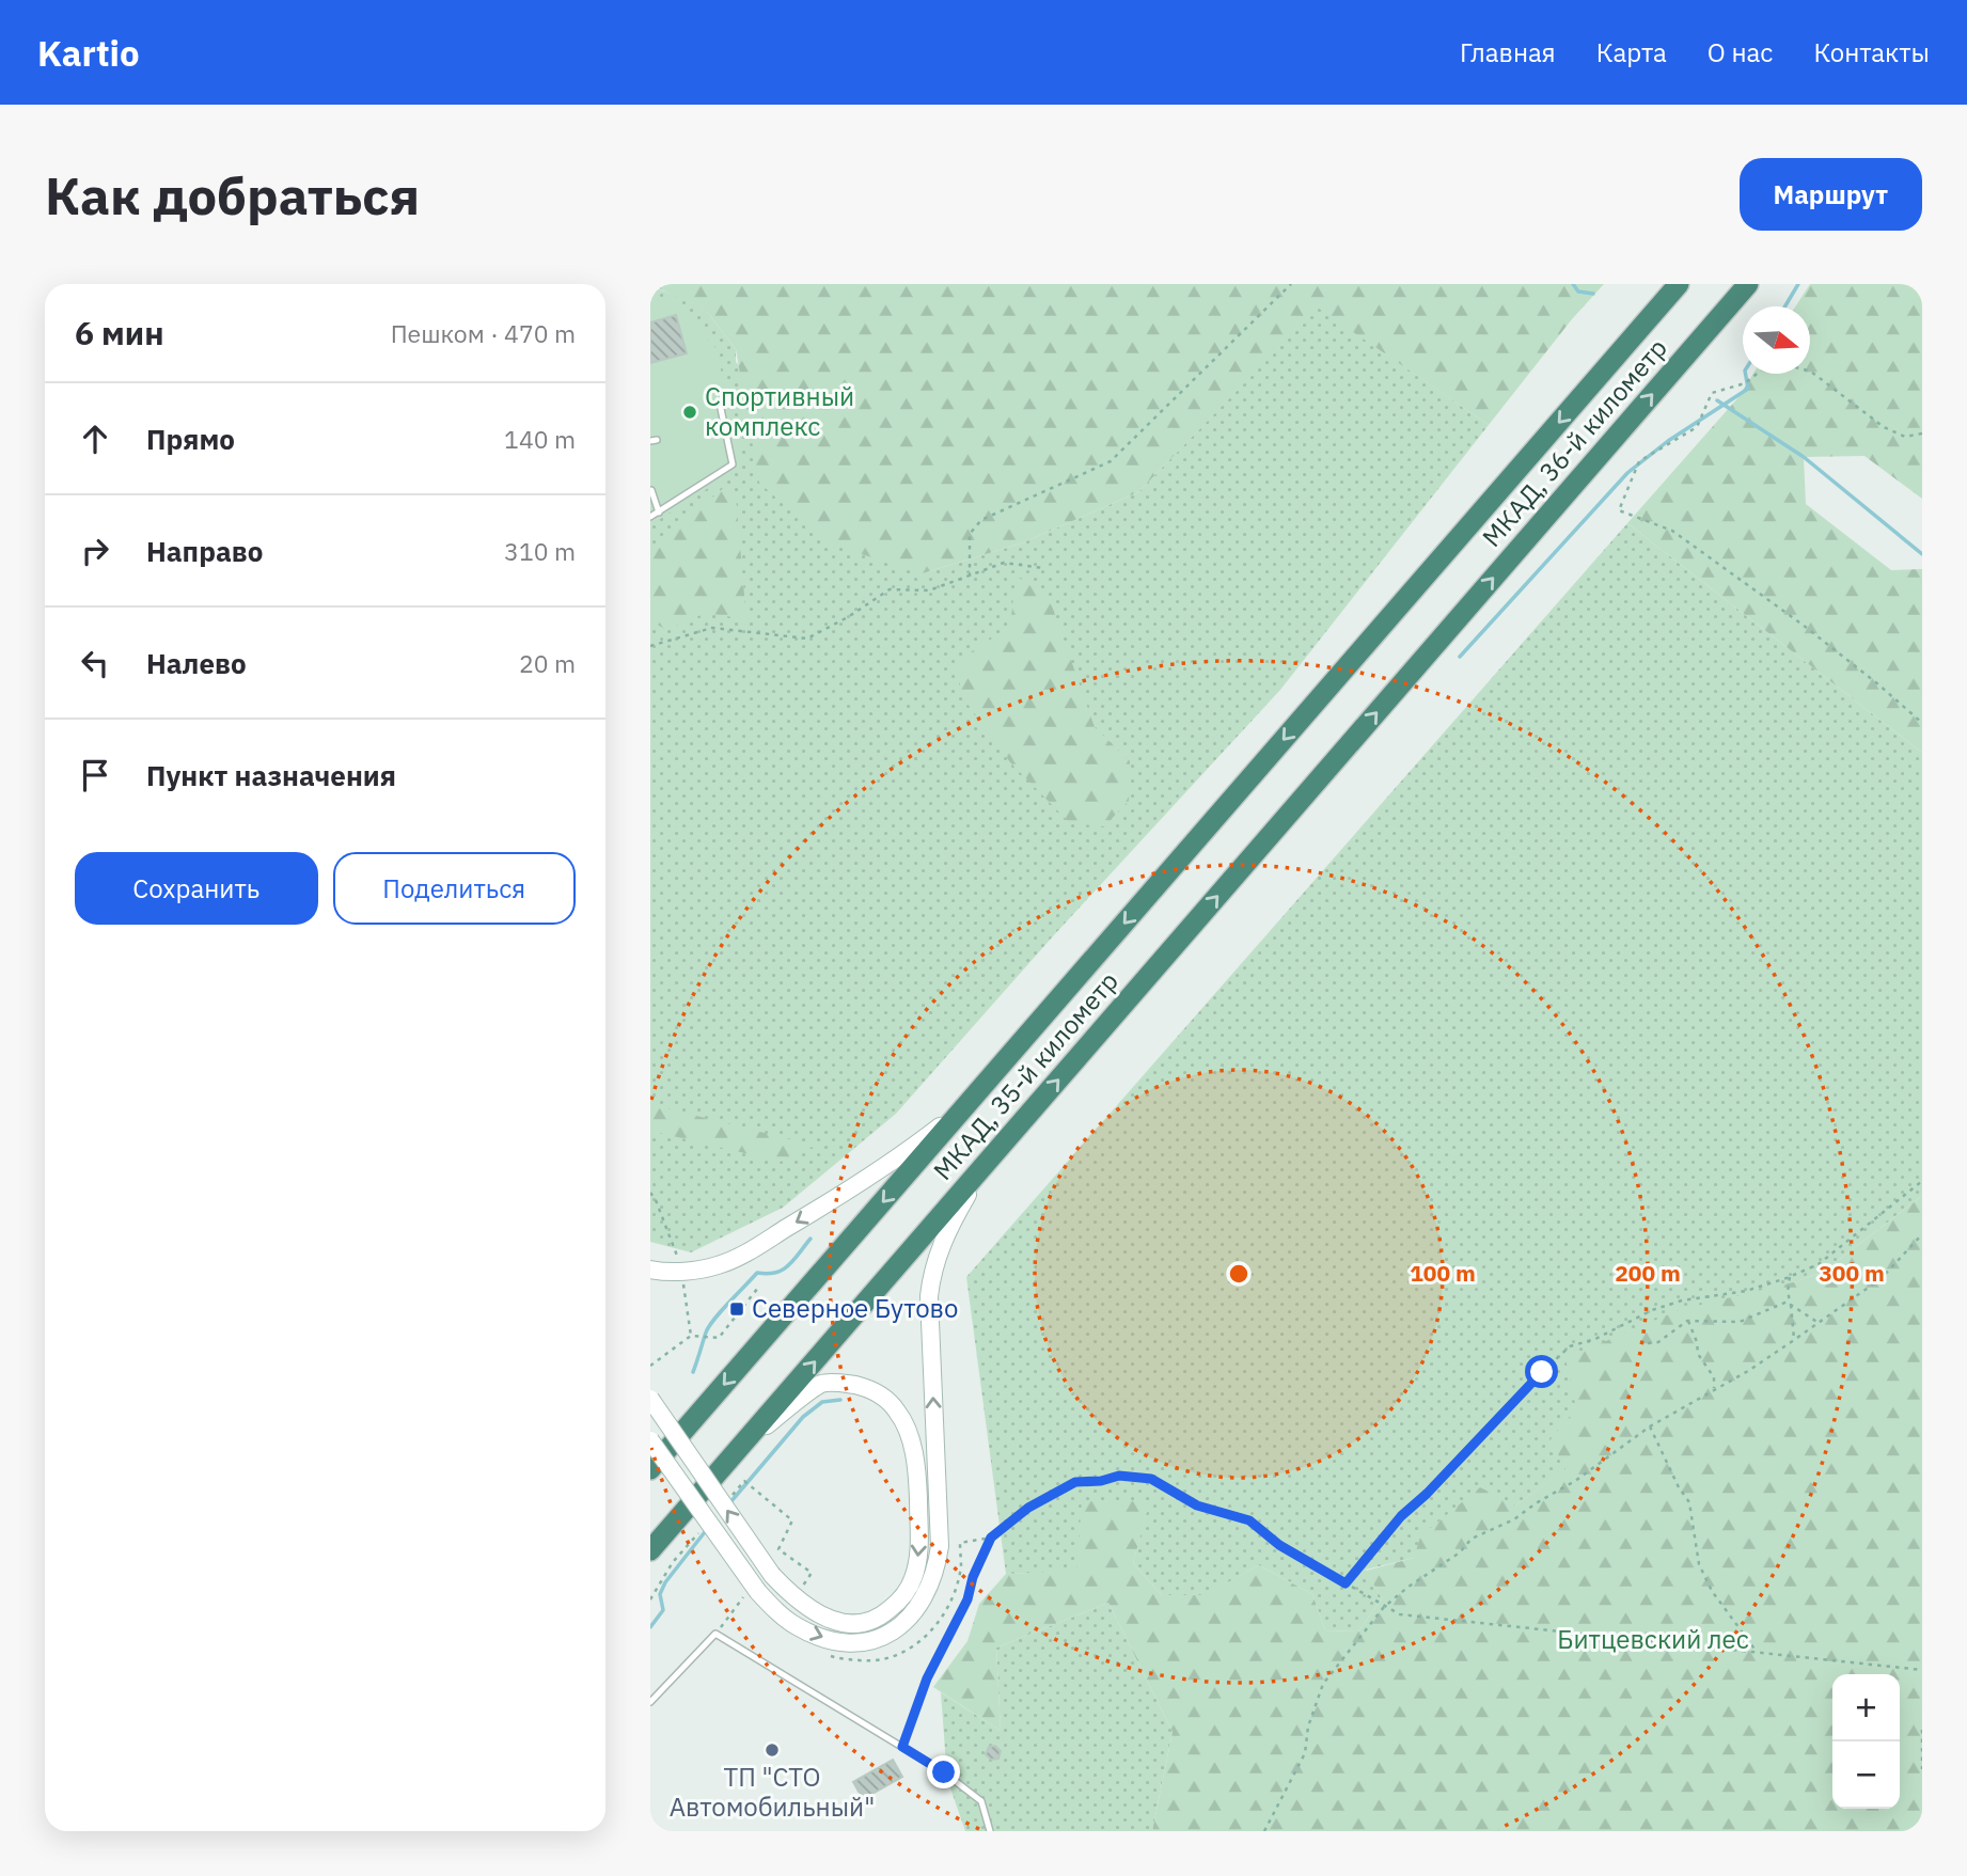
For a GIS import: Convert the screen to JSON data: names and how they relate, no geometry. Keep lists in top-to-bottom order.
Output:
{
  "streets": {
    "highway": ["МКАД, 36-й километр", "МКАД, 35-й километр"]
  },
  "crossings": [
    ["МКАД, 36-й километр", "МКАД, 35-й километр"]
  ],
  "parks": ["Битцевский лес"],
  "places": {
    "other": ["Спортивный комплекс", "ТП \"СТО Автомобильный\""],
    "transit": ["Северное Бутово"]
  },
  "north": "right",
  "page": {
    "header": "Kartio",
    "nav": [
      "Главная",
      "Карта",
      "О нас",
      "Контакты"
    ],
    "buttons": [
      "Маршрут",
      ["Сохранить", "Поделиться"]
    ],
    "title": "Как добраться",
    "heading": ["6 мин", "Пешком · 470 m"],
    "list": [
      ["Прямо", "140 m"],
      ["Направо", "310 m"],
      ["Налево", "20 m"],
      "Пункт назначения"
    ],
    "map_buttons": ["+", "−"]
  },
  "rings": ["100 m", "200 m", "300 m"]
}
